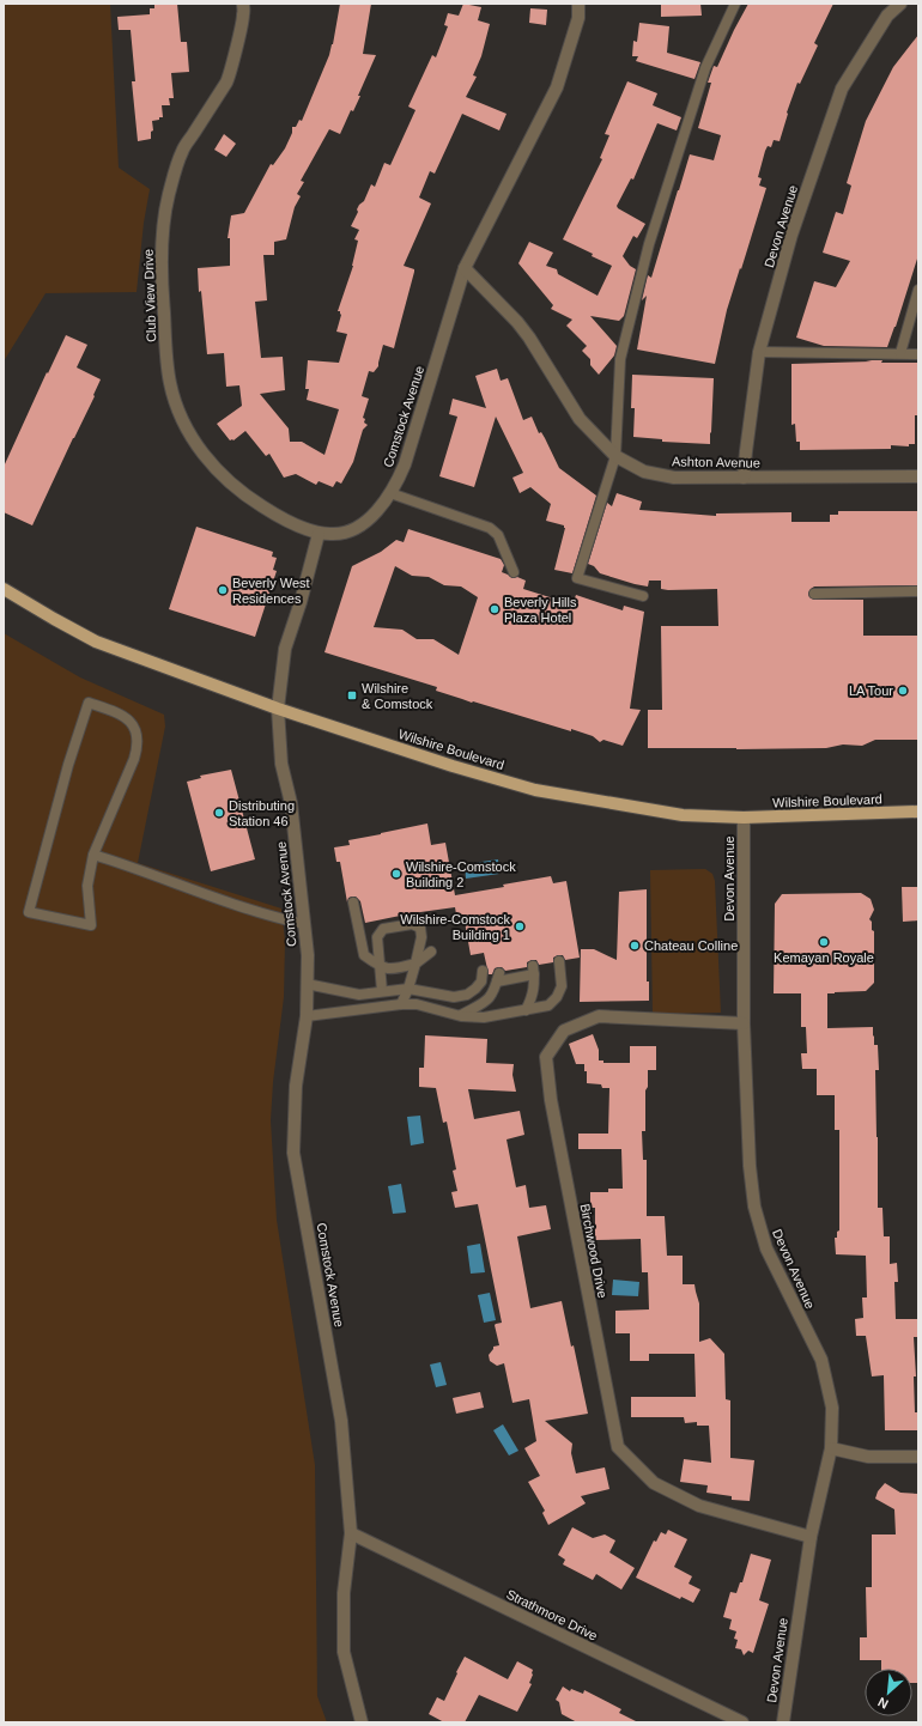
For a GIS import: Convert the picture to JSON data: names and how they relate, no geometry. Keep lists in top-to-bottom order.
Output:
{
  "streets": {
    "main road": ["Wilshire Boulevard"],
    "street": [
      "Devon Avenue",
      "Club View Drive",
      "Comstock Avenue",
      "Ashton Avenue",
      "Birchwood Drive",
      "Strathmore Drive"
    ]
  },
  "crossings": [
    ["Devon Avenue", "Ashton Avenue"],
    ["Devon Avenue", "Wilshire Boulevard"],
    ["Devon Avenue", "Birchwood Drive"],
    ["Club View Drive", "Comstock Avenue"],
    ["Comstock Avenue", "Ashton Avenue"],
    ["Comstock Avenue", "Wilshire Boulevard"],
    ["Comstock Avenue", "Strathmore Drive"]
  ],
  "places": {
    "other": [
      "Beverly West Residences",
      "Beverly Hills Plaza Hotel",
      "LA Tour",
      "Distributing Station 46",
      "Wilshire-Comstock Building 2",
      "Wilshire-Comstock Building 1",
      "Kemayan Royale",
      "Chateau Colline"
    ],
    "transit": ["Wilshire & Comstock"]
  },
  "north": "bottom left"
}
